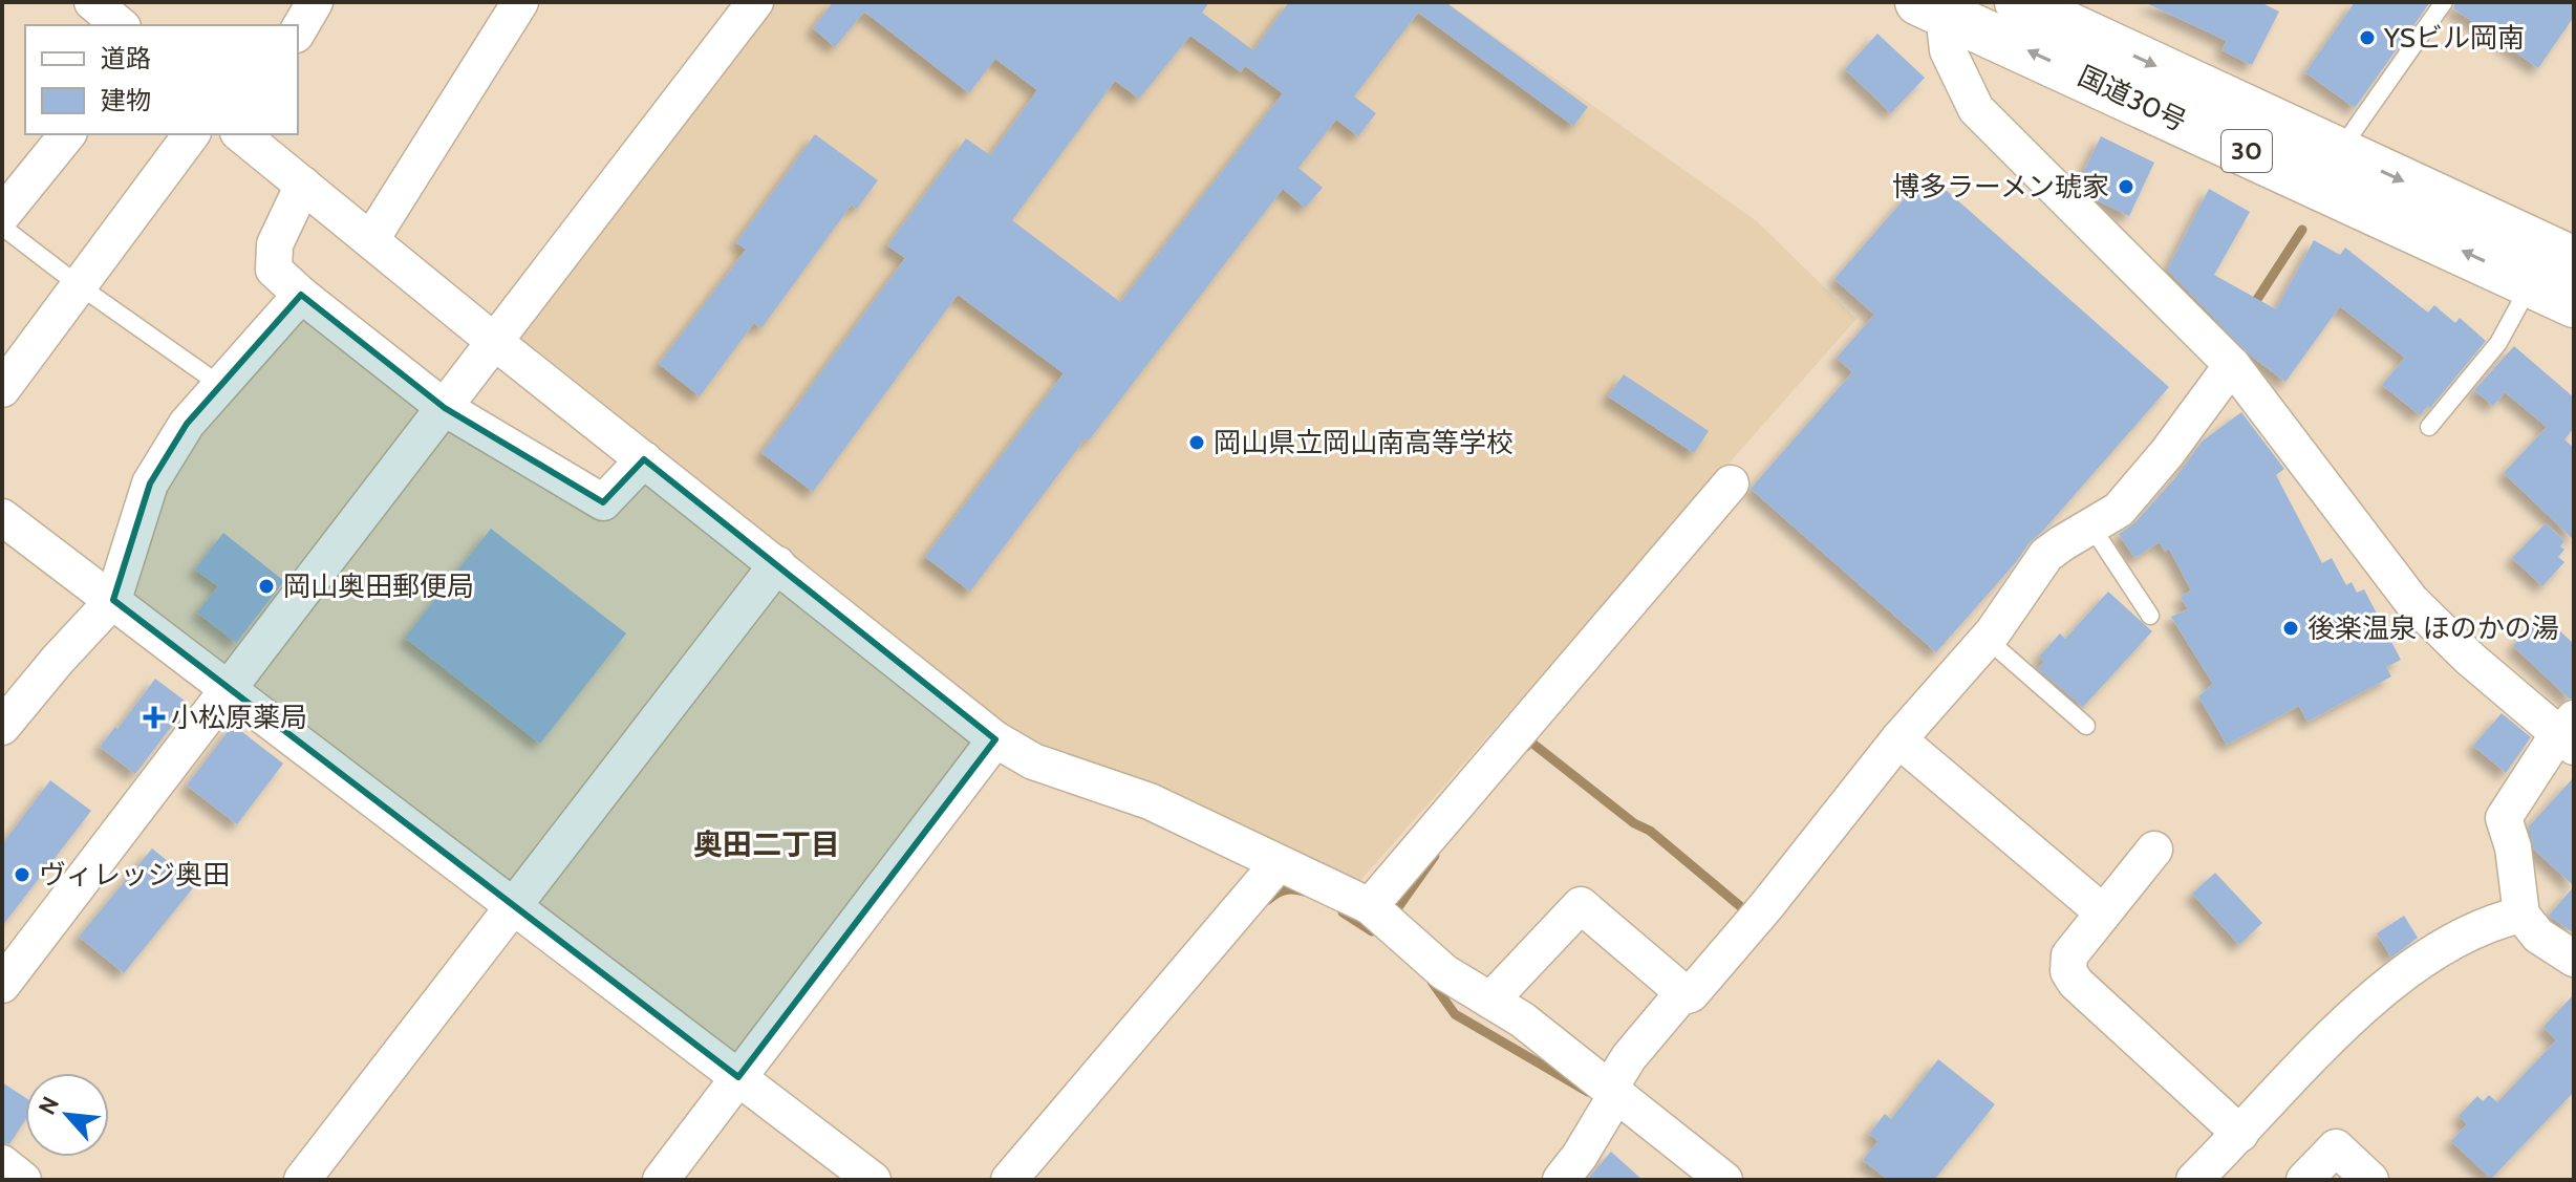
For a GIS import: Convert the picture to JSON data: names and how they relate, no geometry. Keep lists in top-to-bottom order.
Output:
{
  "streets": {
    "highway": ["国道30号", "30"]
  },
  "districts": ["奥田二丁目"],
  "places": {
    "other": [
      "YSビル岡南",
      "博多ラーメン琥家",
      "岡山県立岡山南高等学校",
      "岡山奥田郵便局",
      "後楽温泉 ほのかの湯",
      "ヴィレッジ奥田"
    ],
    "health": ["小松原薬局"]
  },
  "legend": ["道路", "建物"],
  "north": "top left"
}
